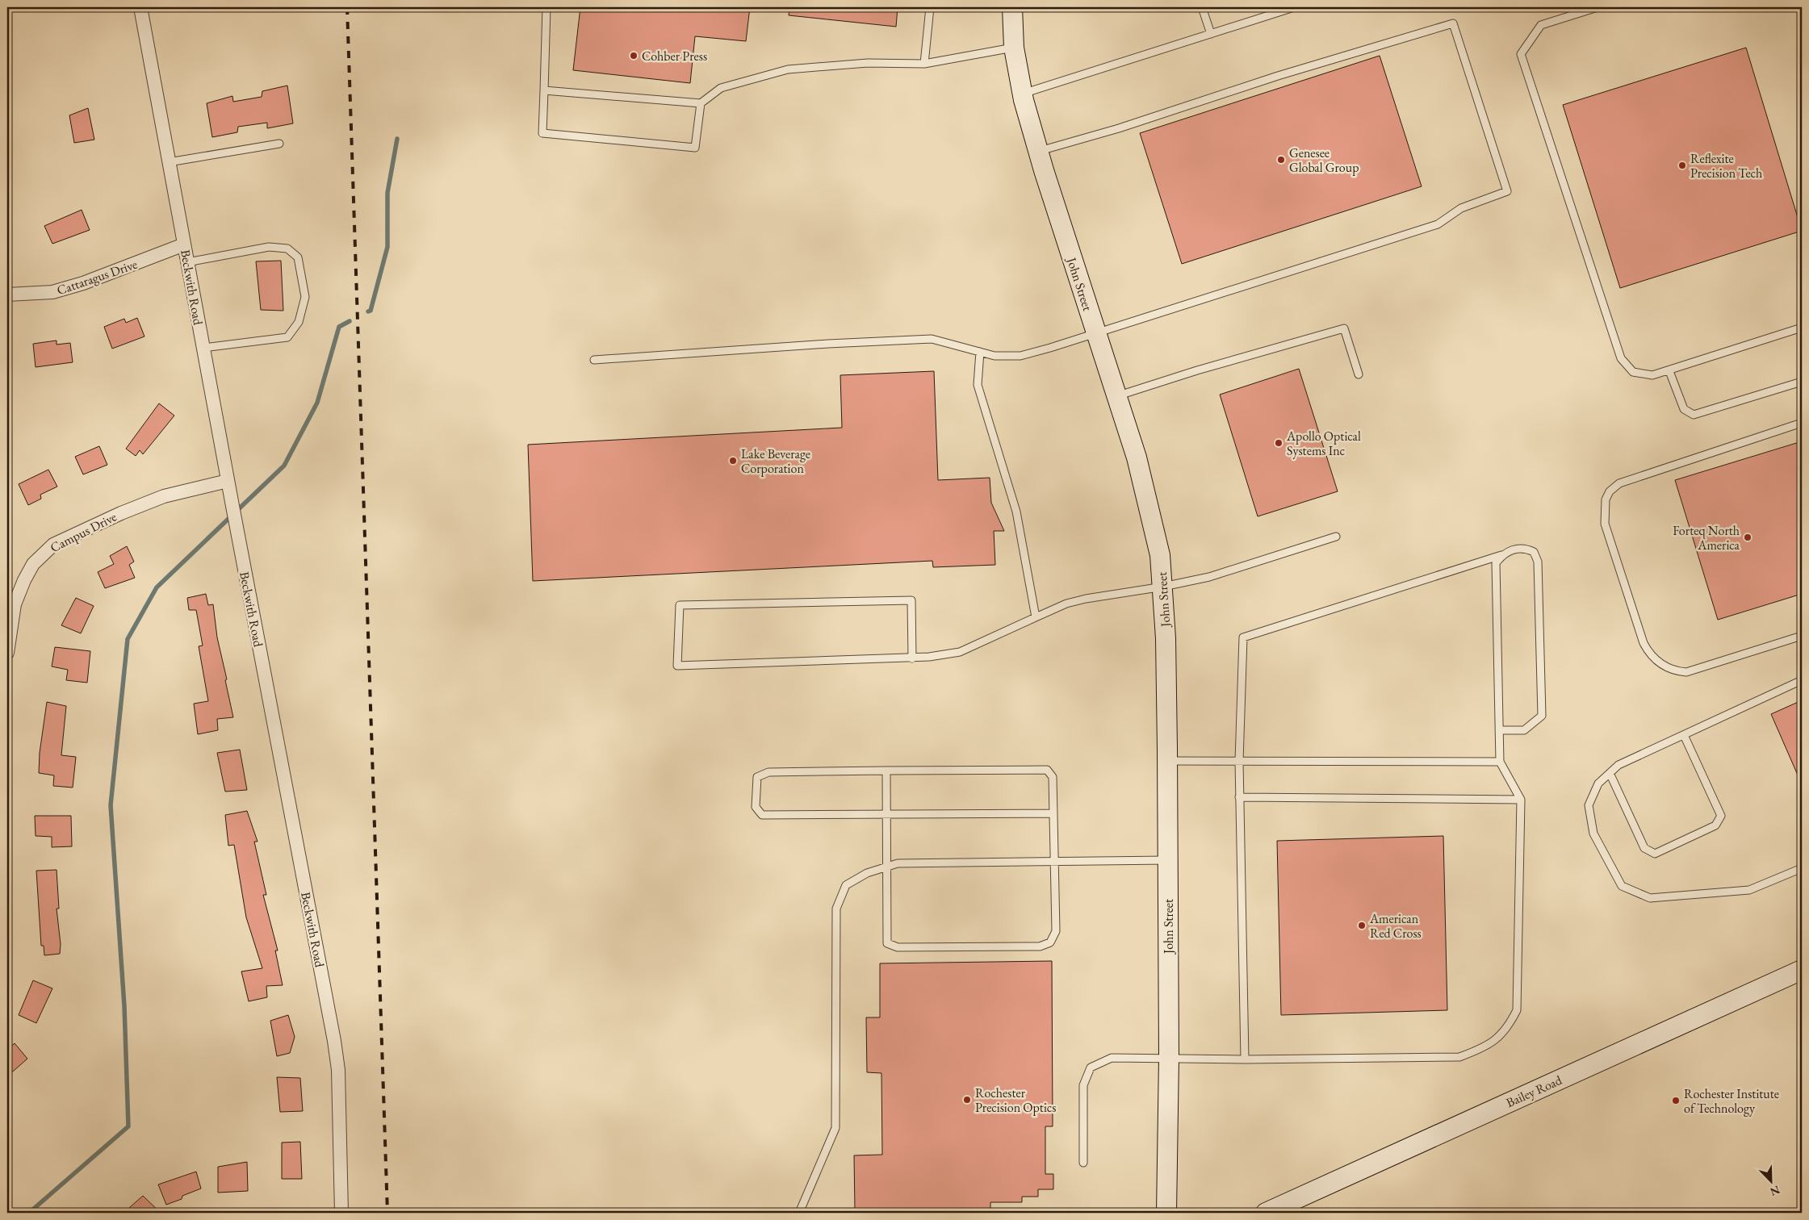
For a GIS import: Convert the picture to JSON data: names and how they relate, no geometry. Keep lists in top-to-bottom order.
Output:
{
  "streets": {
    "street": [
      "Cattaragus Drive",
      "John Street",
      "Beckwith Road",
      "Campus Drive",
      "Bailey Road"
    ]
  },
  "crossings": [
    ["Cattaragus Drive", "Beckwith Road"],
    ["Beckwith Road", "Campus Drive"]
  ],
  "places": [
    "Cohber Press",
    "Genesee Global Group",
    "Reflexite Precision Tech",
    "Apollo Optical Systems Inc",
    "Lake Beverage Corporation",
    "Forteq North America",
    "American Red Cross",
    "Rochester Precision Optics",
    "Rochester Institute of Technology"
  ],
  "north": "bottom right"
}
